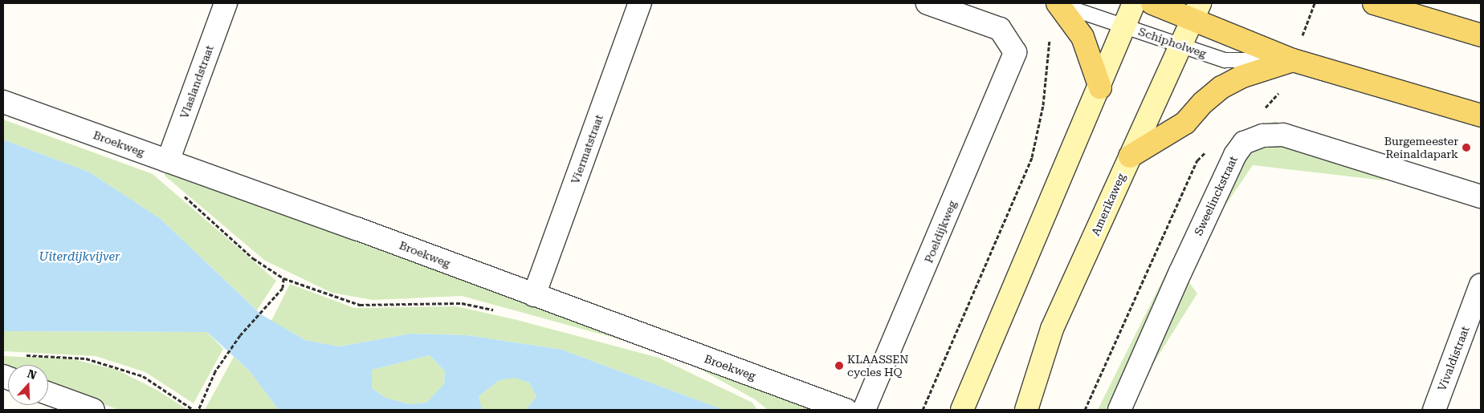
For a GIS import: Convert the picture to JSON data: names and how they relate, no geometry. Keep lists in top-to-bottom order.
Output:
{
  "streets": {
    "main road": ["Schipholweg", "Amerikaweg"],
    "street": [
      "Vlaslandstraat",
      "Broekweg",
      "Viermatstraat",
      "Sweelinckstraat",
      "Poeldijkweg",
      "Vivaldistraat"
    ]
  },
  "crossings": [
    ["Schipholweg", "Amerikaweg"],
    ["Vlaslandstraat", "Broekweg"],
    ["Broekweg", "Viermatstraat"]
  ],
  "water": ["Uiterdijkvijver"],
  "places": ["Burgemeester Reinaldapark", "KLAASSEN cycles HQ"],
  "north": "top"
}
